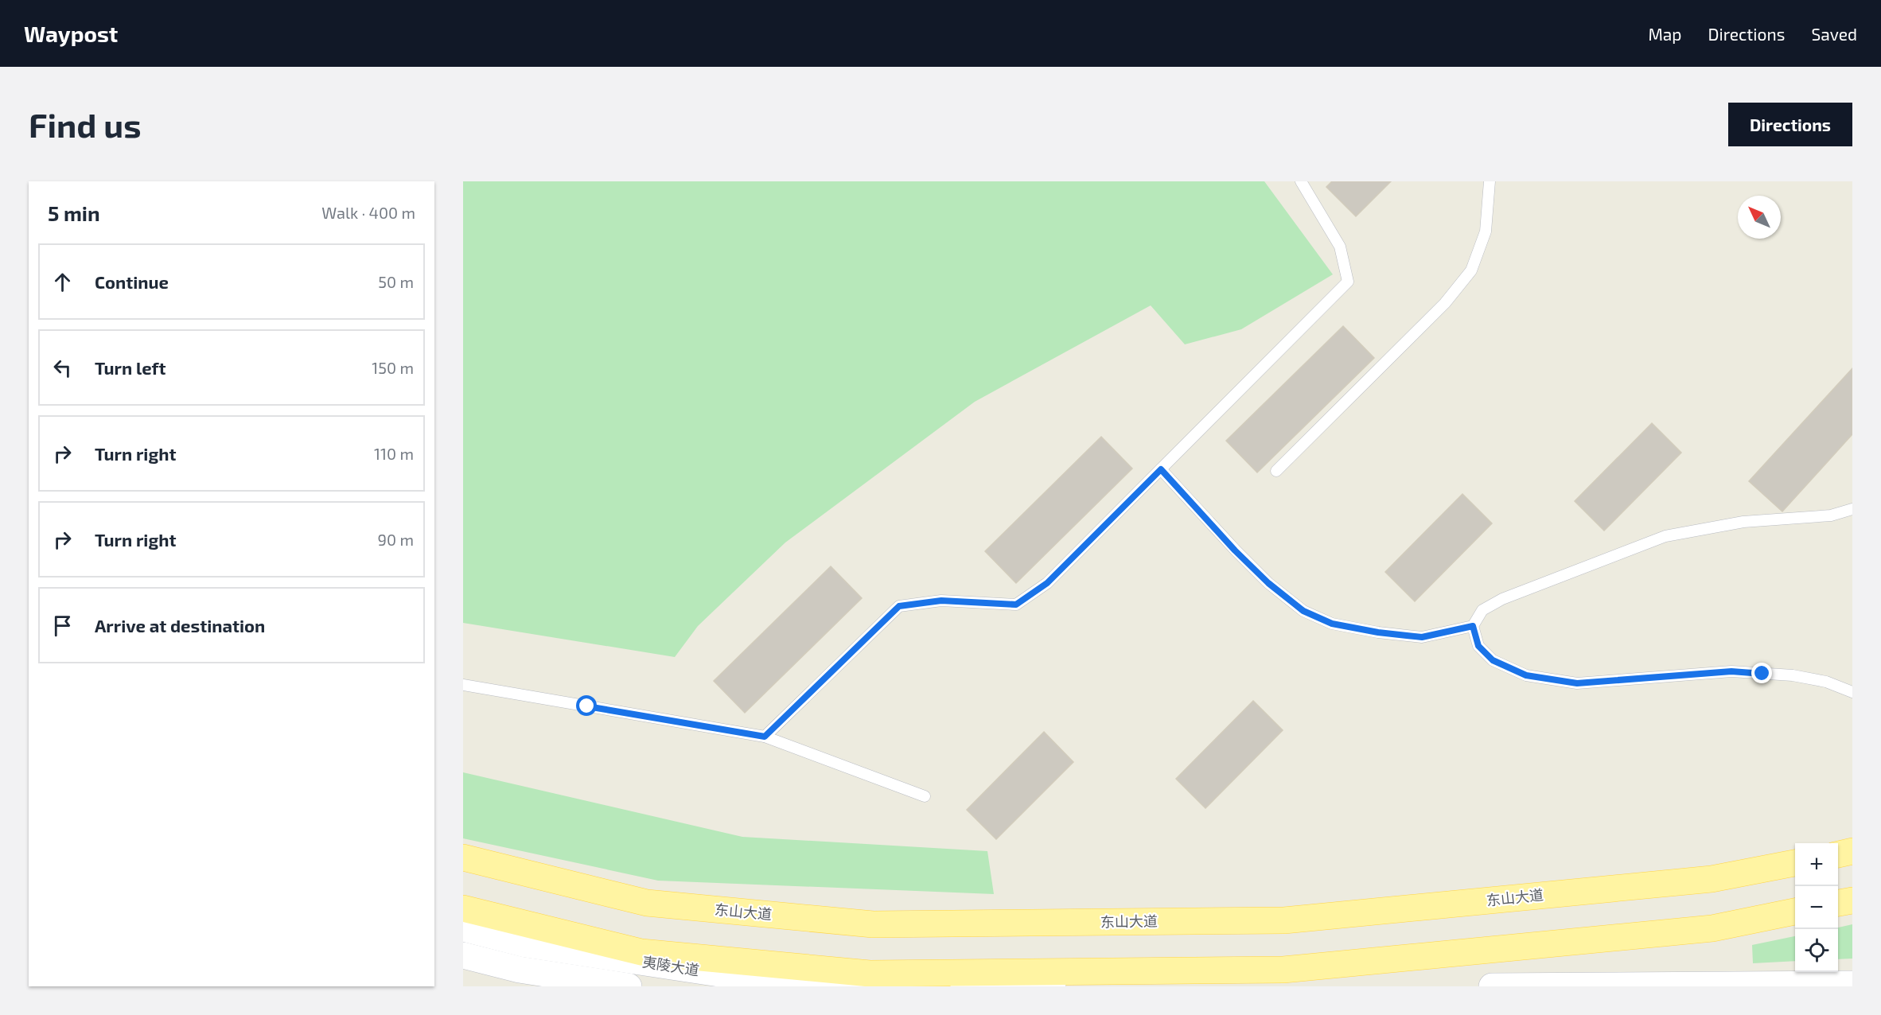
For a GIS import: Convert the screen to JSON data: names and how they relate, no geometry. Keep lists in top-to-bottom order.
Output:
{
  "streets": {
    "main road": ["东山大道", "夷陵大道"]
  },
  "north": "top left",
  "page": {
    "header": "Waypost",
    "nav": ["Map", "Directions", "Saved"],
    "buttons": "Directions",
    "title": "Find us",
    "heading": ["5 min", "Walk · 400 m"],
    "list": [
      ["Continue", "50 m"],
      ["Turn left", "150 m"],
      ["Turn right", "110 m"],
      ["Turn right", "90 m"],
      "Arrive at destination"
    ],
    "map_buttons": ["+", "−"]
  }
}
